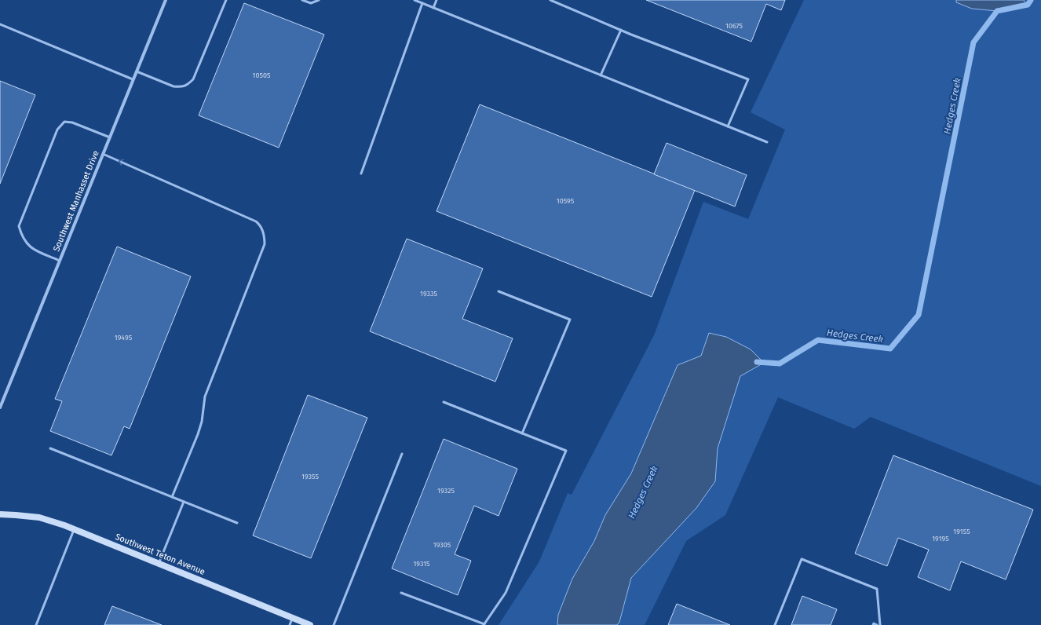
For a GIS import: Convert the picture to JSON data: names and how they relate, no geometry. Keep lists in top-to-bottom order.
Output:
{
  "streets": {
    "street": ["Southwest Manhasset Drive", "Southwest Teton Avenue"]
  },
  "water": ["Hedges Creek"],
  "house_numbers": [
    "10675",
    "10505",
    "10595",
    "19335",
    "19495",
    "19355",
    "19325",
    "19155",
    "19195",
    "19305",
    "19315"
  ]
}
